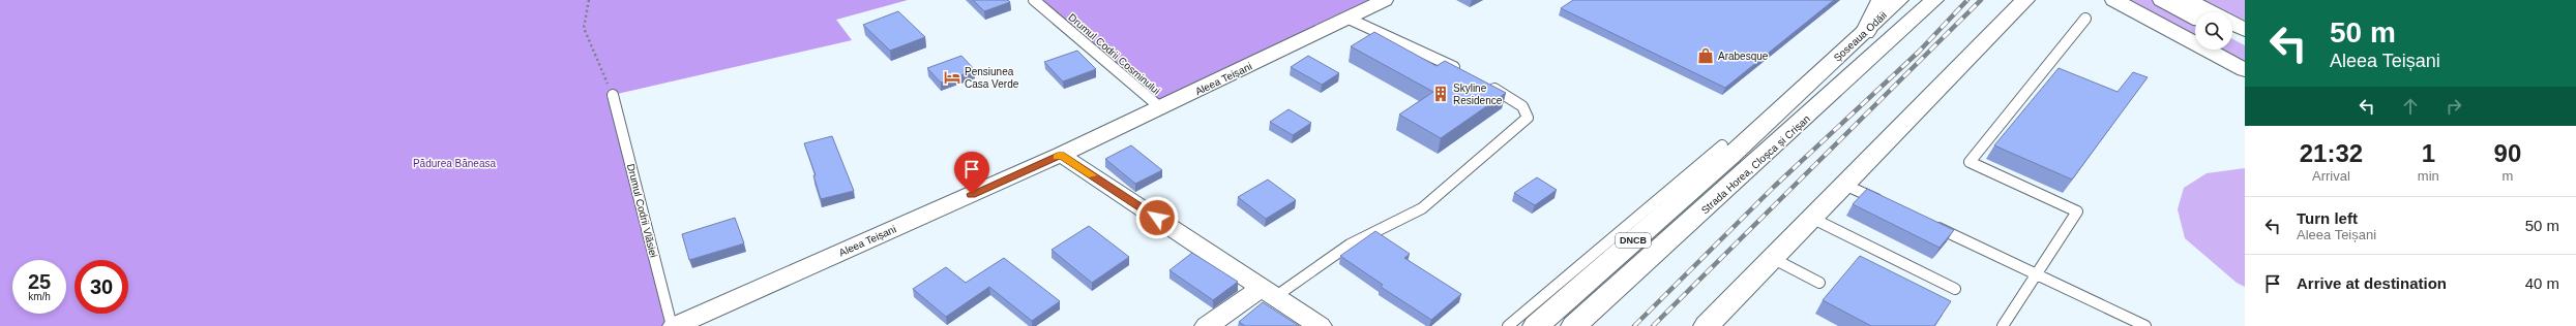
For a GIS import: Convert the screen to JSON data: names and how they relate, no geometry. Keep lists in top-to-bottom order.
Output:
{
  "streets": {
    "main road": ["Șoseaua Odăii", "Strada Horea, Cloșca și Crișan", "DNCB"],
    "street": ["Aleea Teișani"],
    "lane": ["Drumul Codrii Cosminului", "Drumul Codrii Vlăsiei"]
  },
  "crossings": [
    ["Șoseaua Odăii", "DNCB"],
    ["Drumul Codrii Cosminului", "Aleea Teișani"],
    ["Aleea Teișani", "Drumul Codrii Vlăsiei"]
  ],
  "parks": ["Pădurea Băneasa"],
  "places": {
    "shop": ["Arabesque"],
    "hotel": ["Pensiunea Casa Verde"],
    "building": ["Skyline Residence"]
  },
  "page": {
    "turn": ["50 m", "Aleea Teișani"],
    "eta": [
      "21:32",
      "Arrival",
      "1",
      "min",
      "90",
      "m"
    ],
    "list": [
      {
        "name": "Turn left",
        "note": "Aleea Teișani",
        "value": "50 m"
      },
      {
        "name": "Arrive at destination",
        "value": "40 m"
      }
    ],
    "speed": "25 km/h",
    "limit": "30"
  }
}
